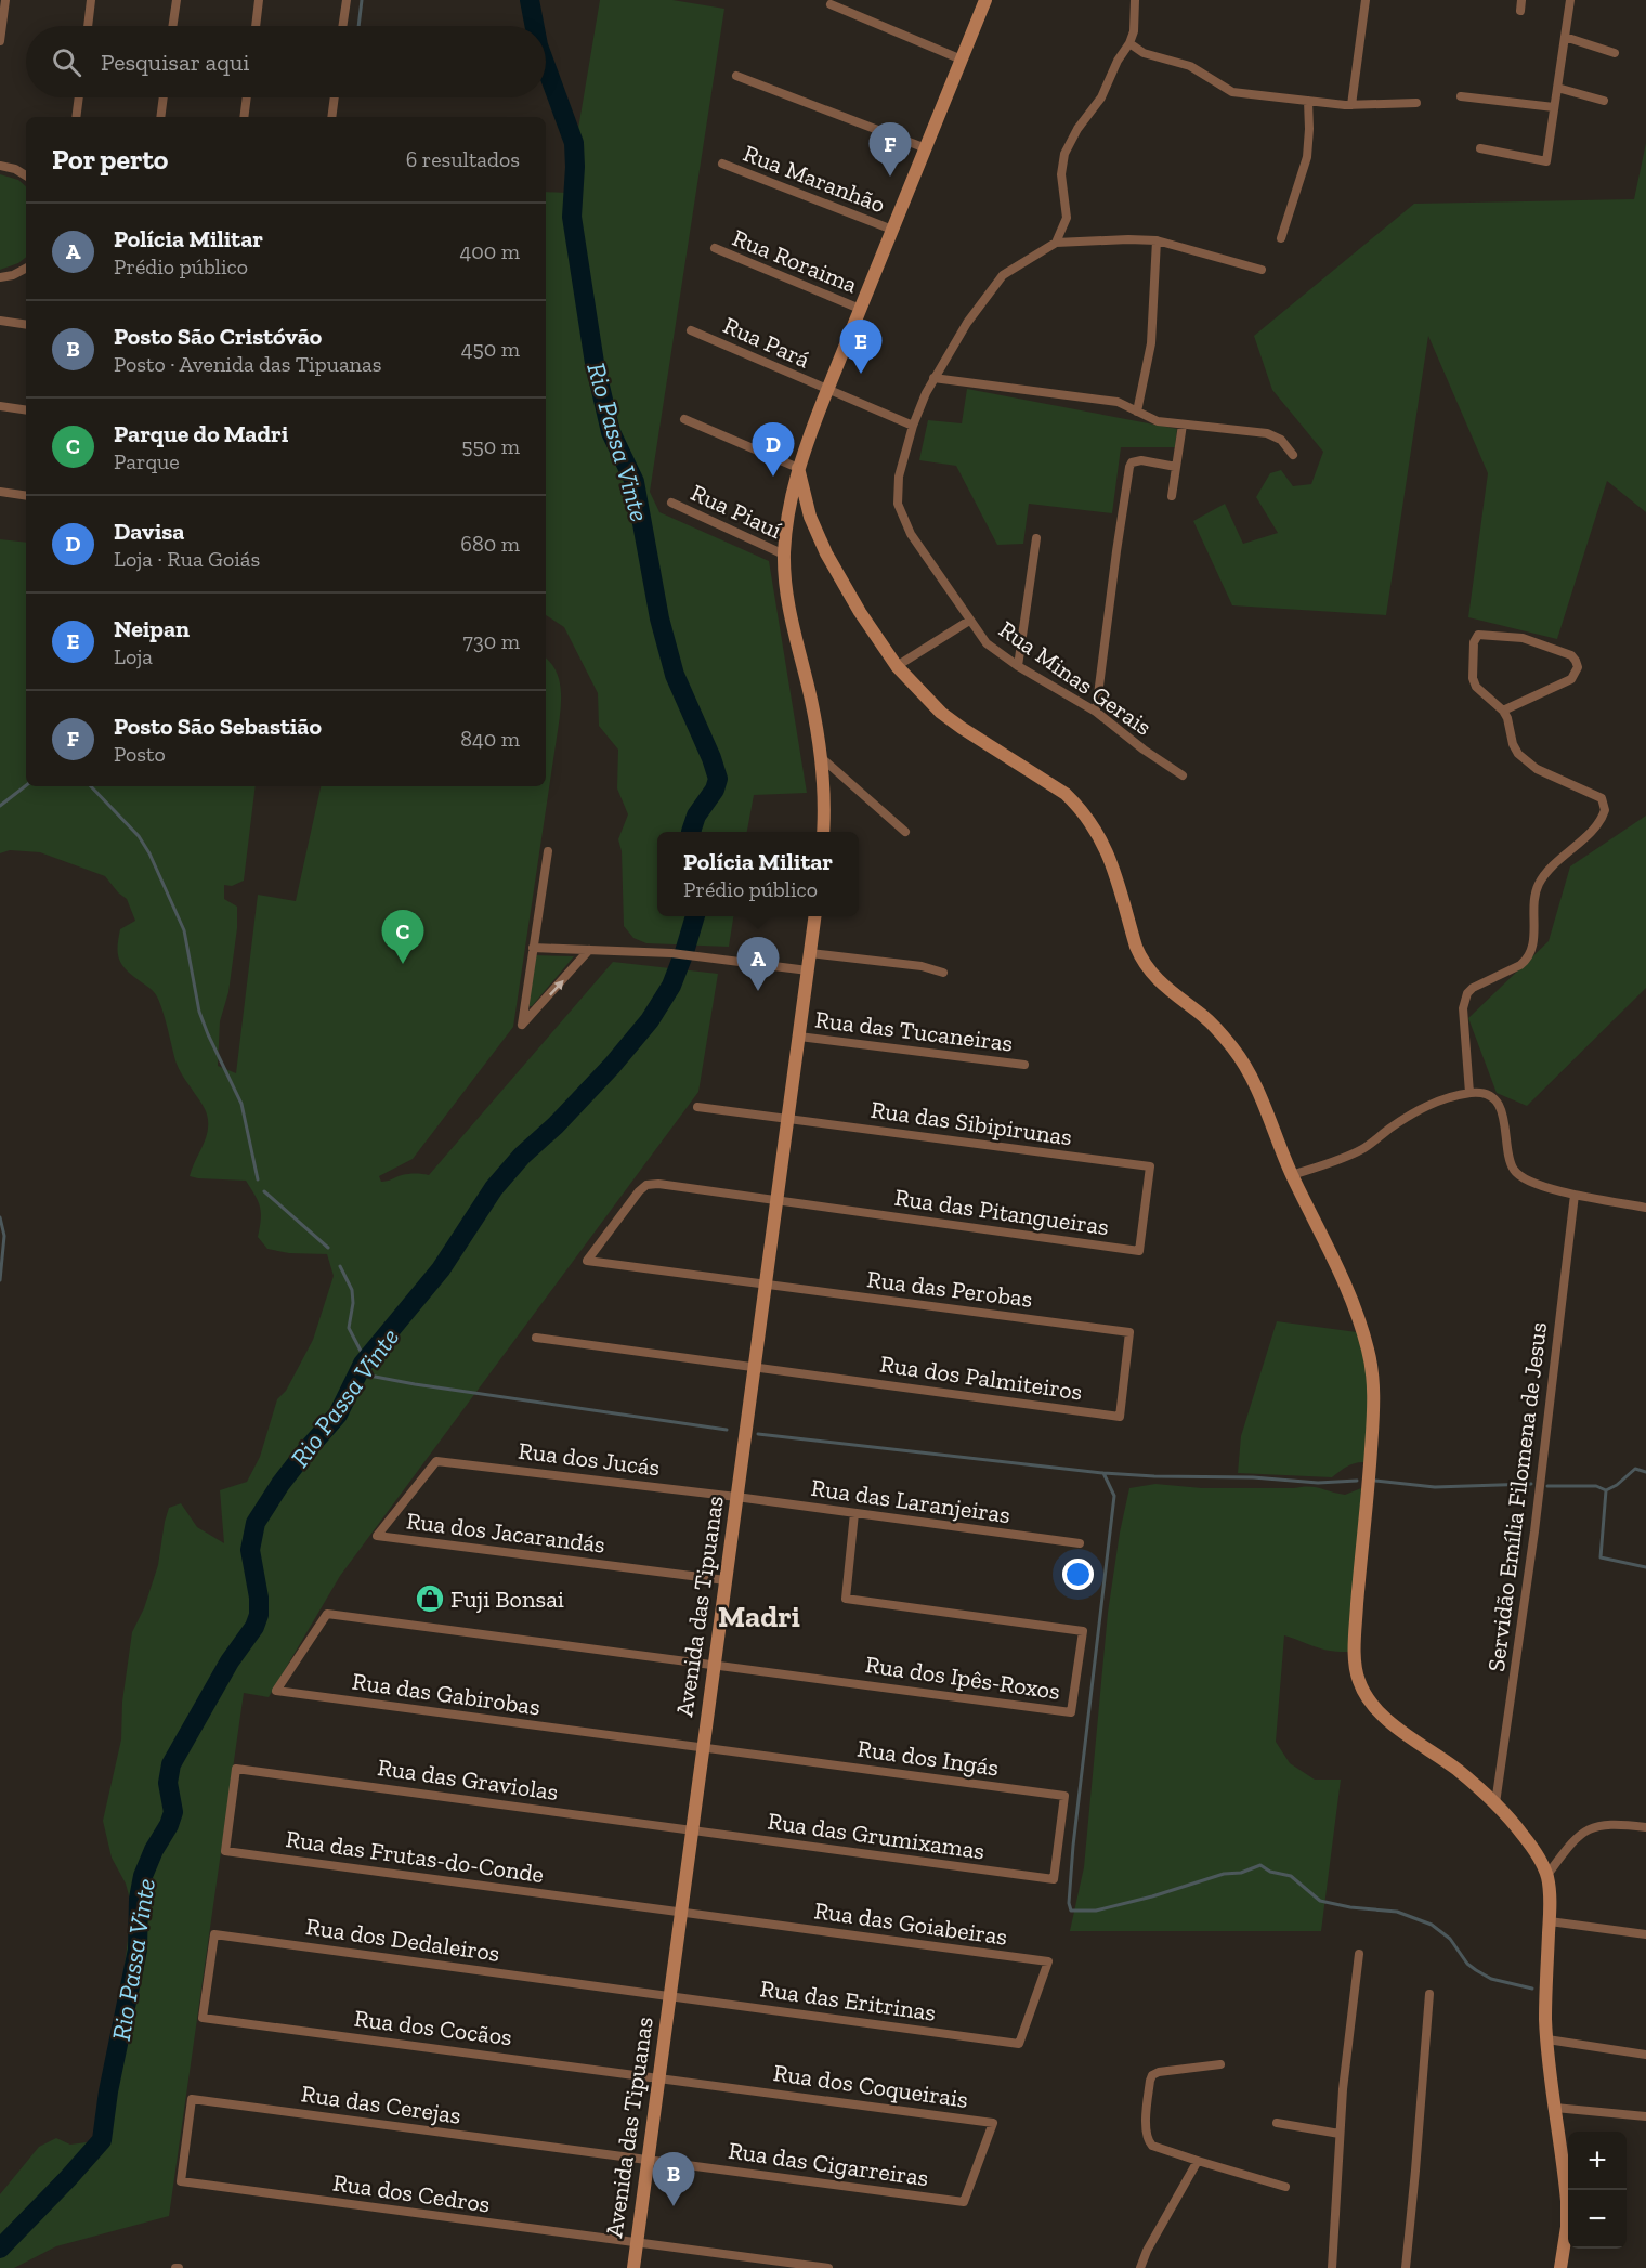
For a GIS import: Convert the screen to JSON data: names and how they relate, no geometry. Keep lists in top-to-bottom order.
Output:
{
  "streets": {
    "main road": ["Avenida das Tipuanas"],
    "street": [
      "Rua Maranhão",
      "Rua Roraima",
      "Rua Pará",
      "Rua Piauí",
      "Rua Minas Gerais",
      "Rua das Tucaneiras",
      "Rua das Sibipirunas",
      "Rua das Pitangueiras",
      "Rua das Perobas",
      "Rua dos Palmiteiros",
      "Rua dos Jucás",
      "Servidão Emília Filomena de Jesus",
      "Rua das Laranjeiras",
      "Rua dos Jacarandás",
      "Rua dos Ipês-Roxos",
      "Rua das Gabirobas",
      "Rua dos Ingás",
      "Rua das Graviolas",
      "Rua das Grumixamas",
      "Rua das Frutas-do-Conde",
      "Rua das Goiabeiras",
      "Rua dos Dedaleiros",
      "Rua das Eritrinas",
      "Rua dos Cocãos",
      "Rua dos Coqueirais",
      "Rua das Cerejas",
      "Rua das Cigarreiras",
      "Rua dos Cedros"
    ]
  },
  "crossings": [
    ["Rua Pará", "Rua Minas Gerais"],
    ["Rua das Tucaneiras", "Avenida das Tipuanas"],
    ["Rua das Sibipirunas", "Rua das Pitangueiras"],
    ["Rua das Sibipirunas", "Avenida das Tipuanas"],
    ["Rua das Pitangueiras", "Rua das Perobas"],
    ["Rua das Pitangueiras", "Avenida das Tipuanas"],
    ["Rua das Perobas", "Rua dos Palmiteiros"],
    ["Rua das Perobas", "Avenida das Tipuanas"],
    ["Rua dos Palmiteiros", "Avenida das Tipuanas"],
    ["Rua dos Jucás", "Rua das Laranjeiras"],
    ["Rua dos Jucás", "Rua dos Jacarandás"],
    ["Rua dos Jucás", "Avenida das Tipuanas"],
    ["Rua das Laranjeiras", "Avenida das Tipuanas"],
    ["Rua das Laranjeiras", "Rua dos Ipês-Roxos"],
    ["Rua dos Jacarandás", "Avenida das Tipuanas"],
    ["Avenida das Tipuanas", "Rua dos Ipês-Roxos"],
    ["Avenida das Tipuanas", "Rua das Gabirobas"],
    ["Avenida das Tipuanas", "Rua dos Ingás"],
    ["Avenida das Tipuanas", "Rua das Graviolas"],
    ["Avenida das Tipuanas", "Rua das Grumixamas"],
    ["Avenida das Tipuanas", "Rua das Frutas-do-Conde"],
    ["Avenida das Tipuanas", "Rua das Goiabeiras"],
    ["Avenida das Tipuanas", "Rua dos Dedaleiros"],
    ["Avenida das Tipuanas", "Rua das Eritrinas"],
    ["Avenida das Tipuanas", "Rua dos Cocãos"],
    ["Avenida das Tipuanas", "Rua dos Coqueirais"],
    ["Avenida das Tipuanas", "Rua das Cerejas"],
    ["Avenida das Tipuanas", "Rua das Cigarreiras"],
    ["Avenida das Tipuanas", "Rua dos Cedros"],
    ["Rua dos Ipês-Roxos", "Rua das Gabirobas"],
    ["Rua das Gabirobas", "Rua dos Ingás"],
    ["Rua dos Ingás", "Rua das Grumixamas"],
    ["Rua das Graviolas", "Rua das Grumixamas"],
    ["Rua das Graviolas", "Rua das Frutas-do-Conde"],
    ["Rua das Frutas-do-Conde", "Rua das Goiabeiras"],
    ["Rua das Goiabeiras", "Rua das Eritrinas"],
    ["Rua dos Dedaleiros", "Rua das Eritrinas"],
    ["Rua dos Dedaleiros", "Rua dos Cocãos"],
    ["Rua dos Cocãos", "Rua dos Coqueirais"],
    ["Rua dos Coqueirais", "Rua das Cigarreiras"],
    ["Rua das Cerejas", "Rua das Cigarreiras"],
    ["Rua das Cerejas", "Rua dos Cedros"]
  ],
  "districts": ["Madri"],
  "water": ["Rio Passa Vinte"],
  "places": {
    "shop": ["Fuji Bonsai"]
  },
  "page": {
    "search": "Pesquisar aqui",
    "heading": ["Por perto", "6 resultados"],
    "pins": [
      "F",
      "E",
      "D",
      "C",
      "A",
      "B"
    ],
    "list": [
      {
        "mark": "A",
        "name": "Polícia Militar",
        "note": "Prédio público",
        "value": "400 m"
      },
      {
        "mark": "B",
        "name": "Posto São Cristóvão",
        "note": "Posto · Avenida das Tipuanas",
        "value": "450 m"
      },
      {
        "mark": "C",
        "name": "Parque do Madri",
        "note": "Parque",
        "value": "550 m"
      },
      {
        "mark": "D",
        "name": "Davisa",
        "note": "Loja · Rua Goiás",
        "value": "680 m"
      },
      {
        "mark": "E",
        "name": "Neipan",
        "note": "Loja",
        "value": "730 m"
      },
      {
        "mark": "F",
        "name": "Posto São Sebastião",
        "note": "Posto",
        "value": "840 m"
      }
    ],
    "popup": ["Polícia Militar", "Prédio público"],
    "map_buttons": ["+", "−"]
  }
}
